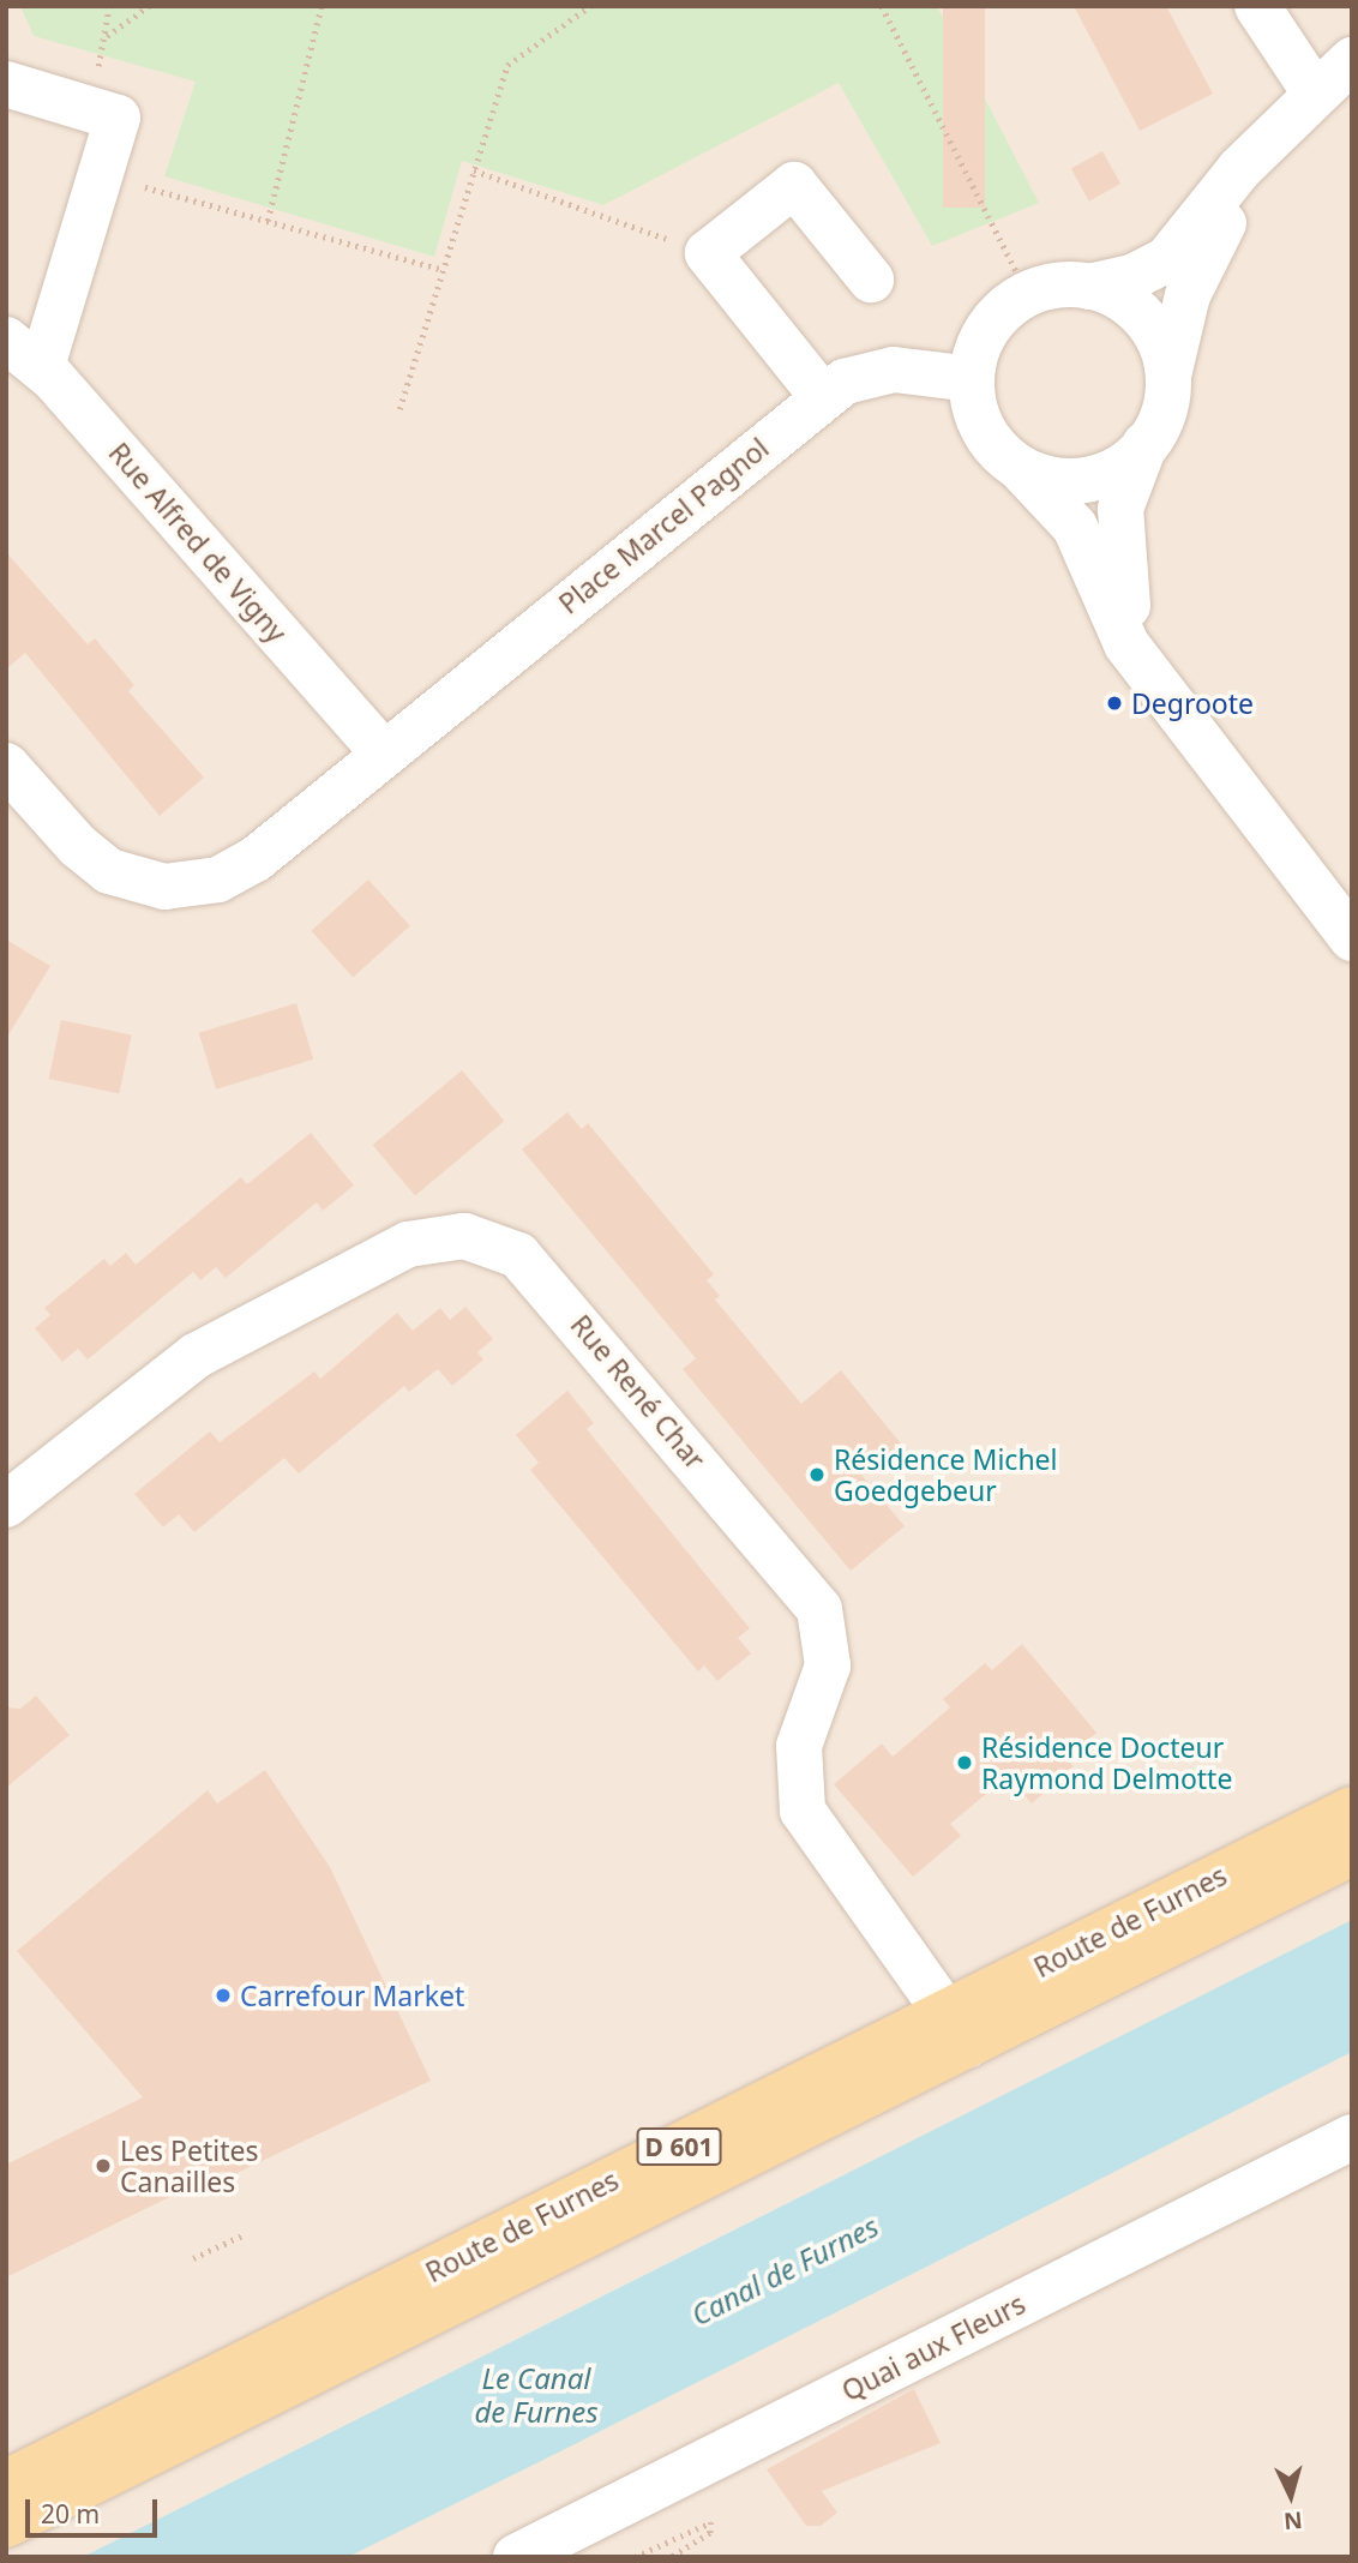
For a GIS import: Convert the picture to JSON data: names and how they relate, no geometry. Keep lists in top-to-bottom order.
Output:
{
  "streets": {
    "main road": ["Route de Furnes", "D 601"],
    "street": [
      "Place Marcel Pagnol",
      "Rue Alfred de Vigny",
      "Rue René Char",
      "Quai aux Fleurs"
    ]
  },
  "crossings": [
    ["Place Marcel Pagnol", "Rue Alfred de Vigny"],
    ["Rue René Char", "Route de Furnes"]
  ],
  "water": ["Canal de Furnes", "Le Canal de Furnes"],
  "places": [
    "Degroote",
    "Résidence Michel Goedgebeur",
    "Résidence Docteur Raymond Delmotte",
    "Carrefour Market",
    "Les Petites Canailles"
  ],
  "scale_bar": "20 m",
  "north": "bottom"
}
